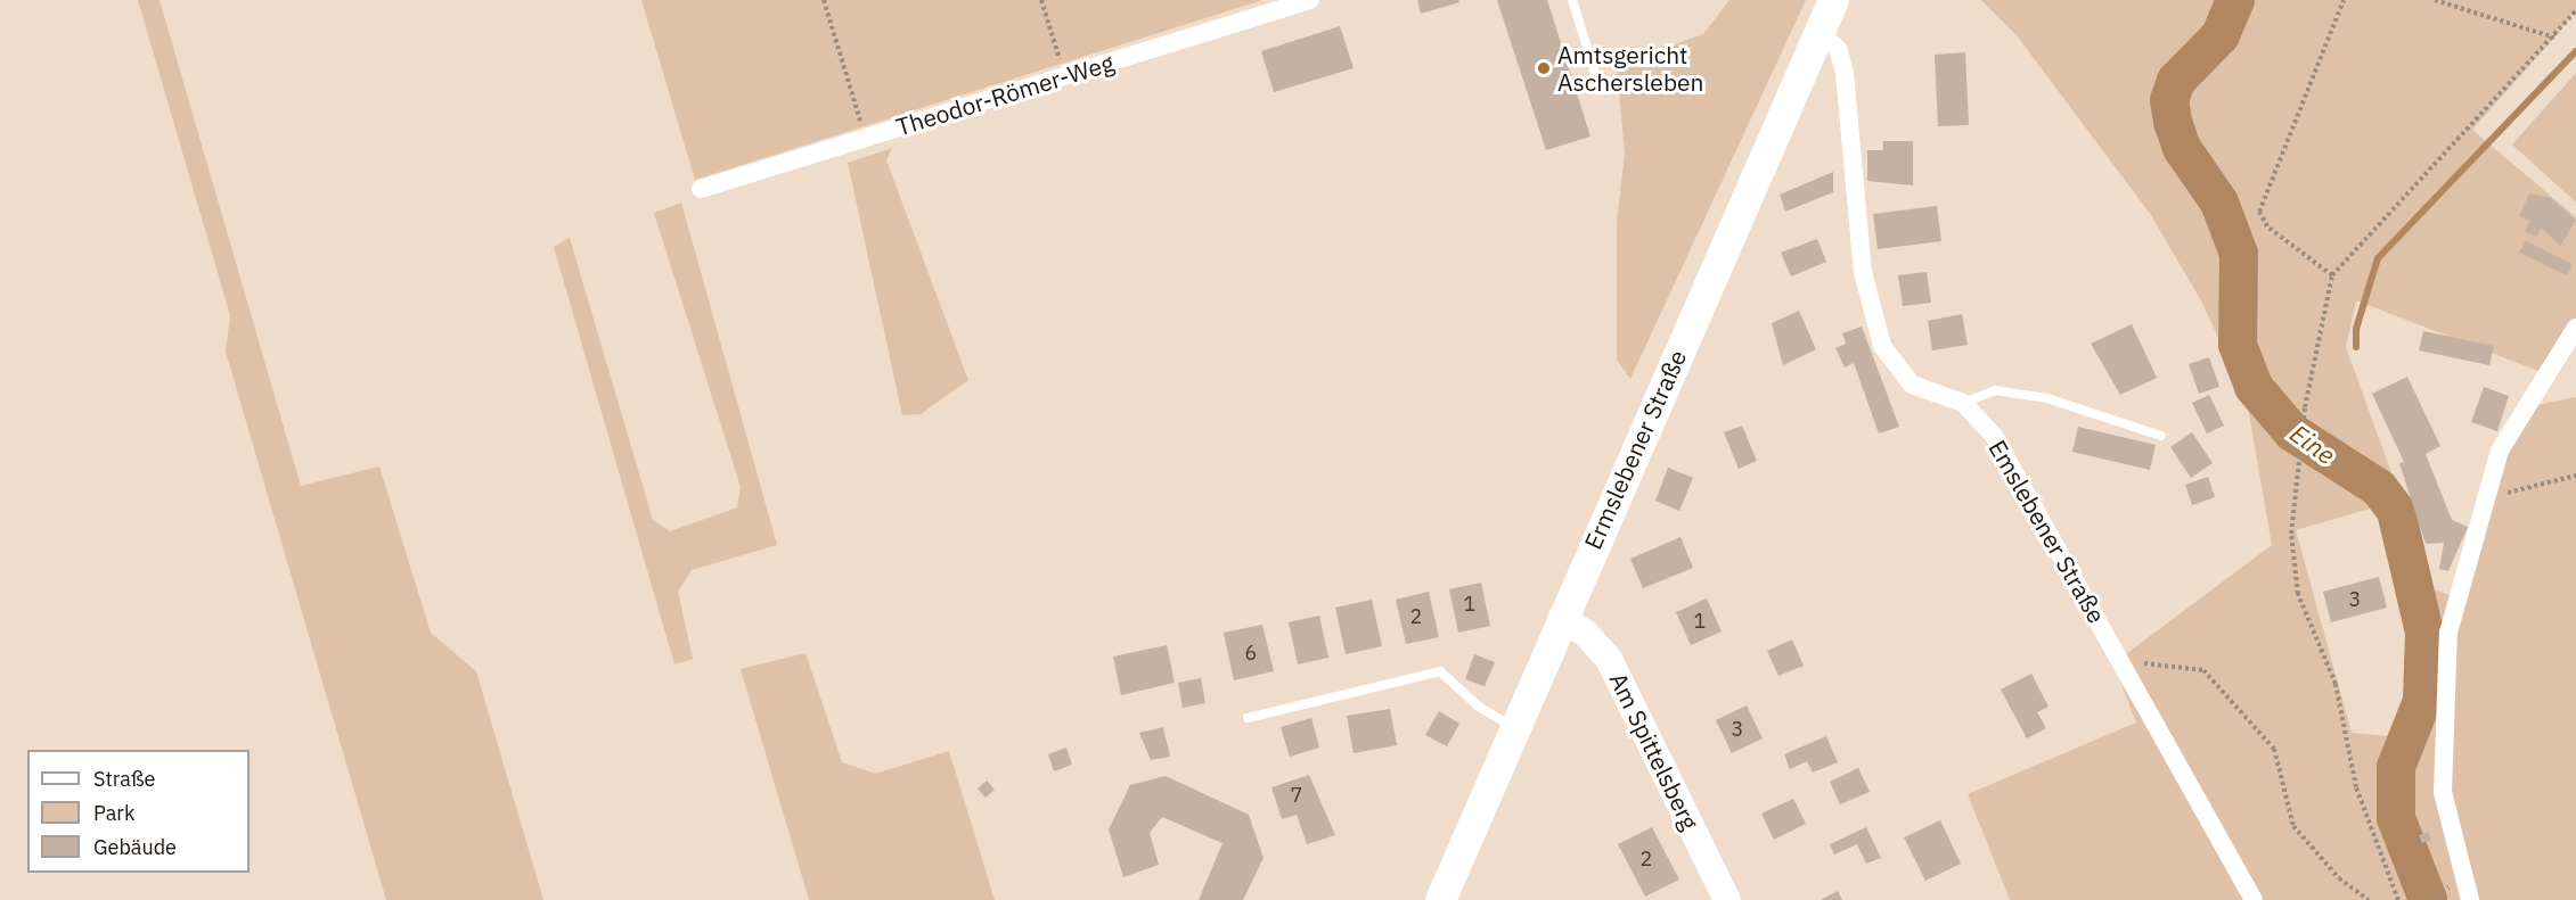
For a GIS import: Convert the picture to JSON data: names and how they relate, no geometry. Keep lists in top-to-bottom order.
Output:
{
  "streets": {
    "main road": ["Ermslebener Straße", "Am Spittelsberg"],
    "street": ["Theodor-Römer-Weg", "Emslebener Straße"]
  },
  "crossings": [
    ["Ermslebener Straße", "Emslebener Straße"],
    ["Ermslebener Straße", "Am Spittelsberg"]
  ],
  "water": ["Eine"],
  "places": ["Amtsgericht Aschersleben"],
  "house_numbers": [
    "3",
    "1",
    "2",
    "1",
    "6",
    "3",
    "7",
    "2"
  ],
  "legend": ["Straße", "Park", "Gebäude"]
}
